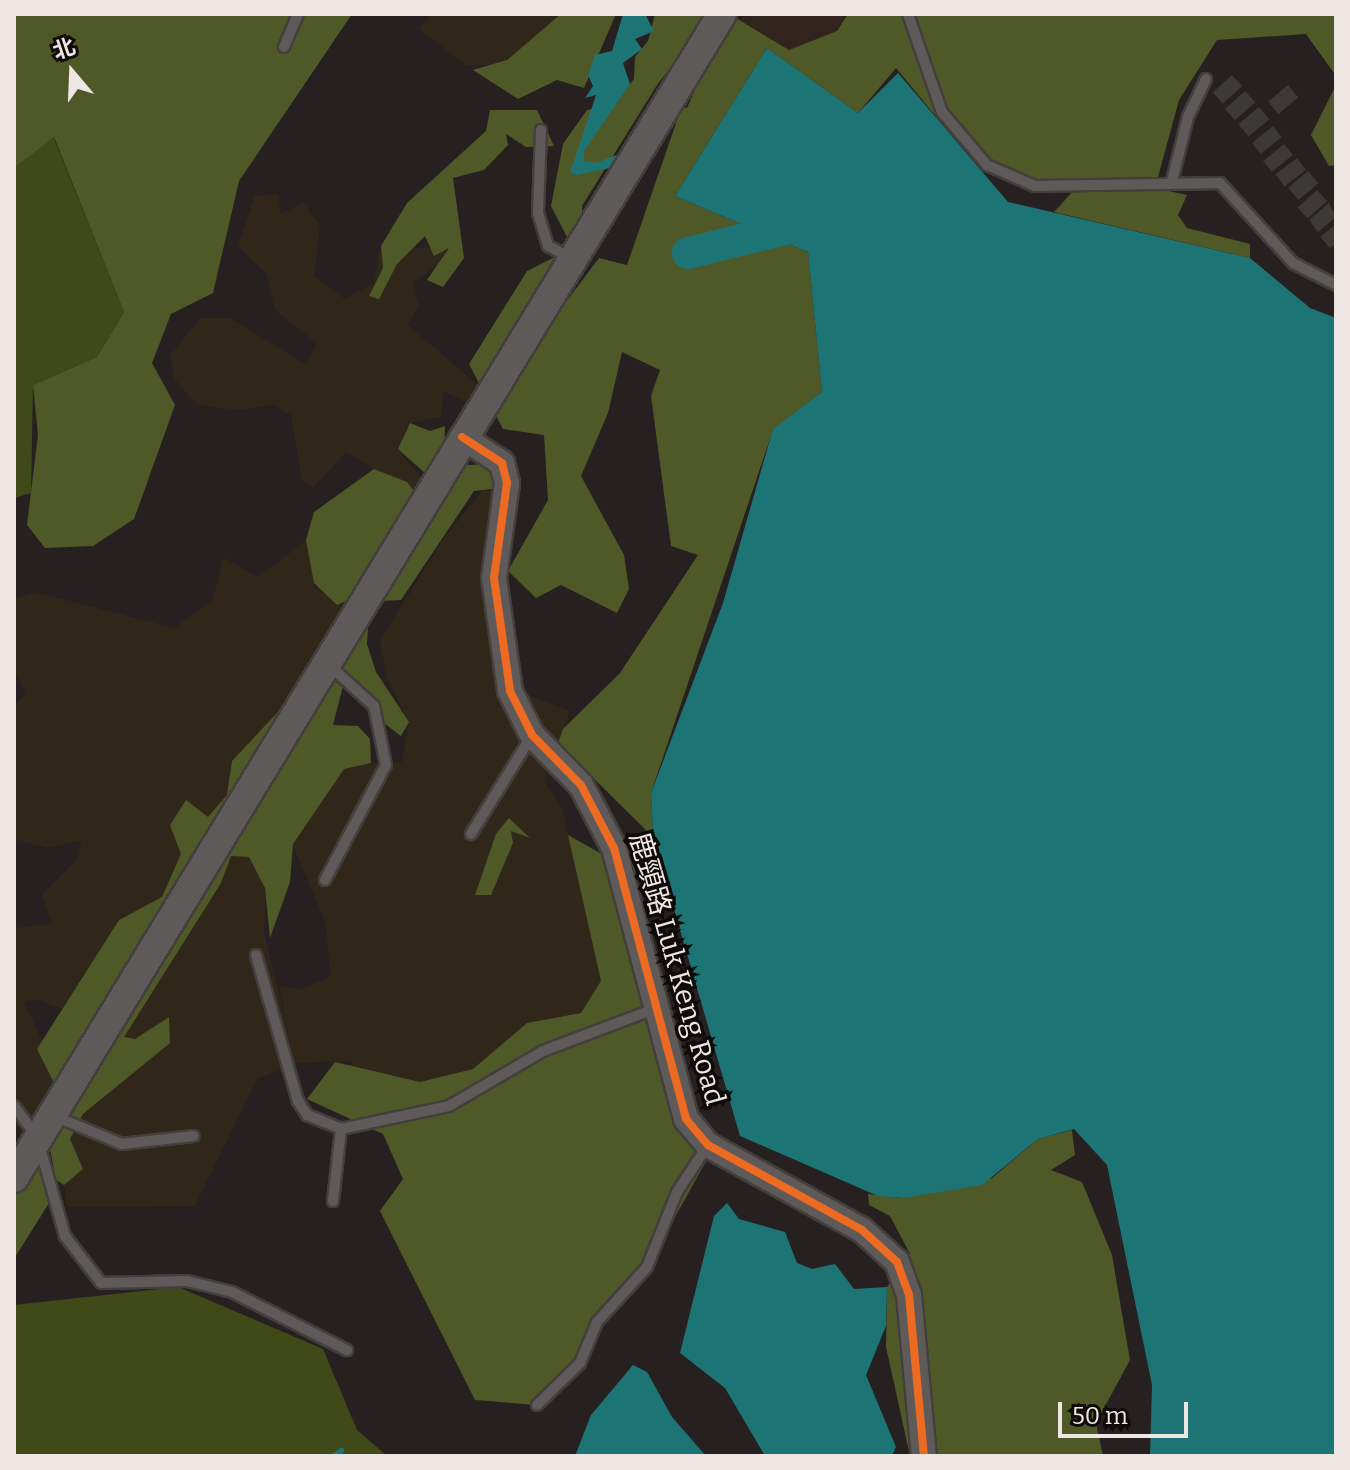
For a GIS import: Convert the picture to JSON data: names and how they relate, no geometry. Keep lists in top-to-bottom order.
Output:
{
  "streets": {
    "street": ["鹿頸路 Luk Keng Road"]
  },
  "scale_bar": "50 m",
  "north": "top"
}
